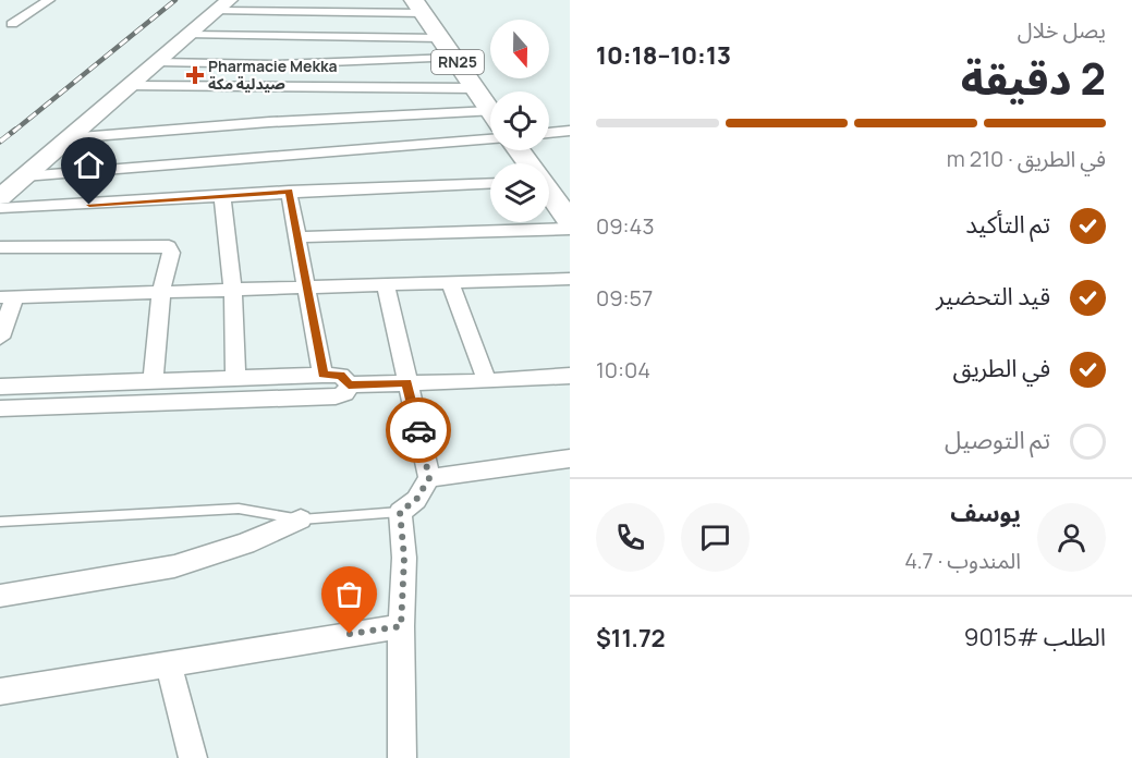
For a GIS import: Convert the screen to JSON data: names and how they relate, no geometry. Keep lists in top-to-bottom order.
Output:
{
  "streets": {
    "main road": ["RN25"]
  },
  "places": {
    "health": ["Pharmacie Mekka صيدلية مكة"]
  },
  "north": "bottom",
  "page": {
    "heading": ["2 دقيقة", "يصل خلال", "10:13–10:18"],
    "panel": [
      "يوسف",
      "المندوب · 4.7",
      "الطلب #9015",
      "$11.72"
    ],
    "bar": "في الطريق · 210 m",
    "list": [
      ["تم التأكيد", "09:43"],
      ["قيد التحضير", "09:57"],
      ["في الطريق", "10:04"],
      "تم التوصيل"
    ]
  }
}
